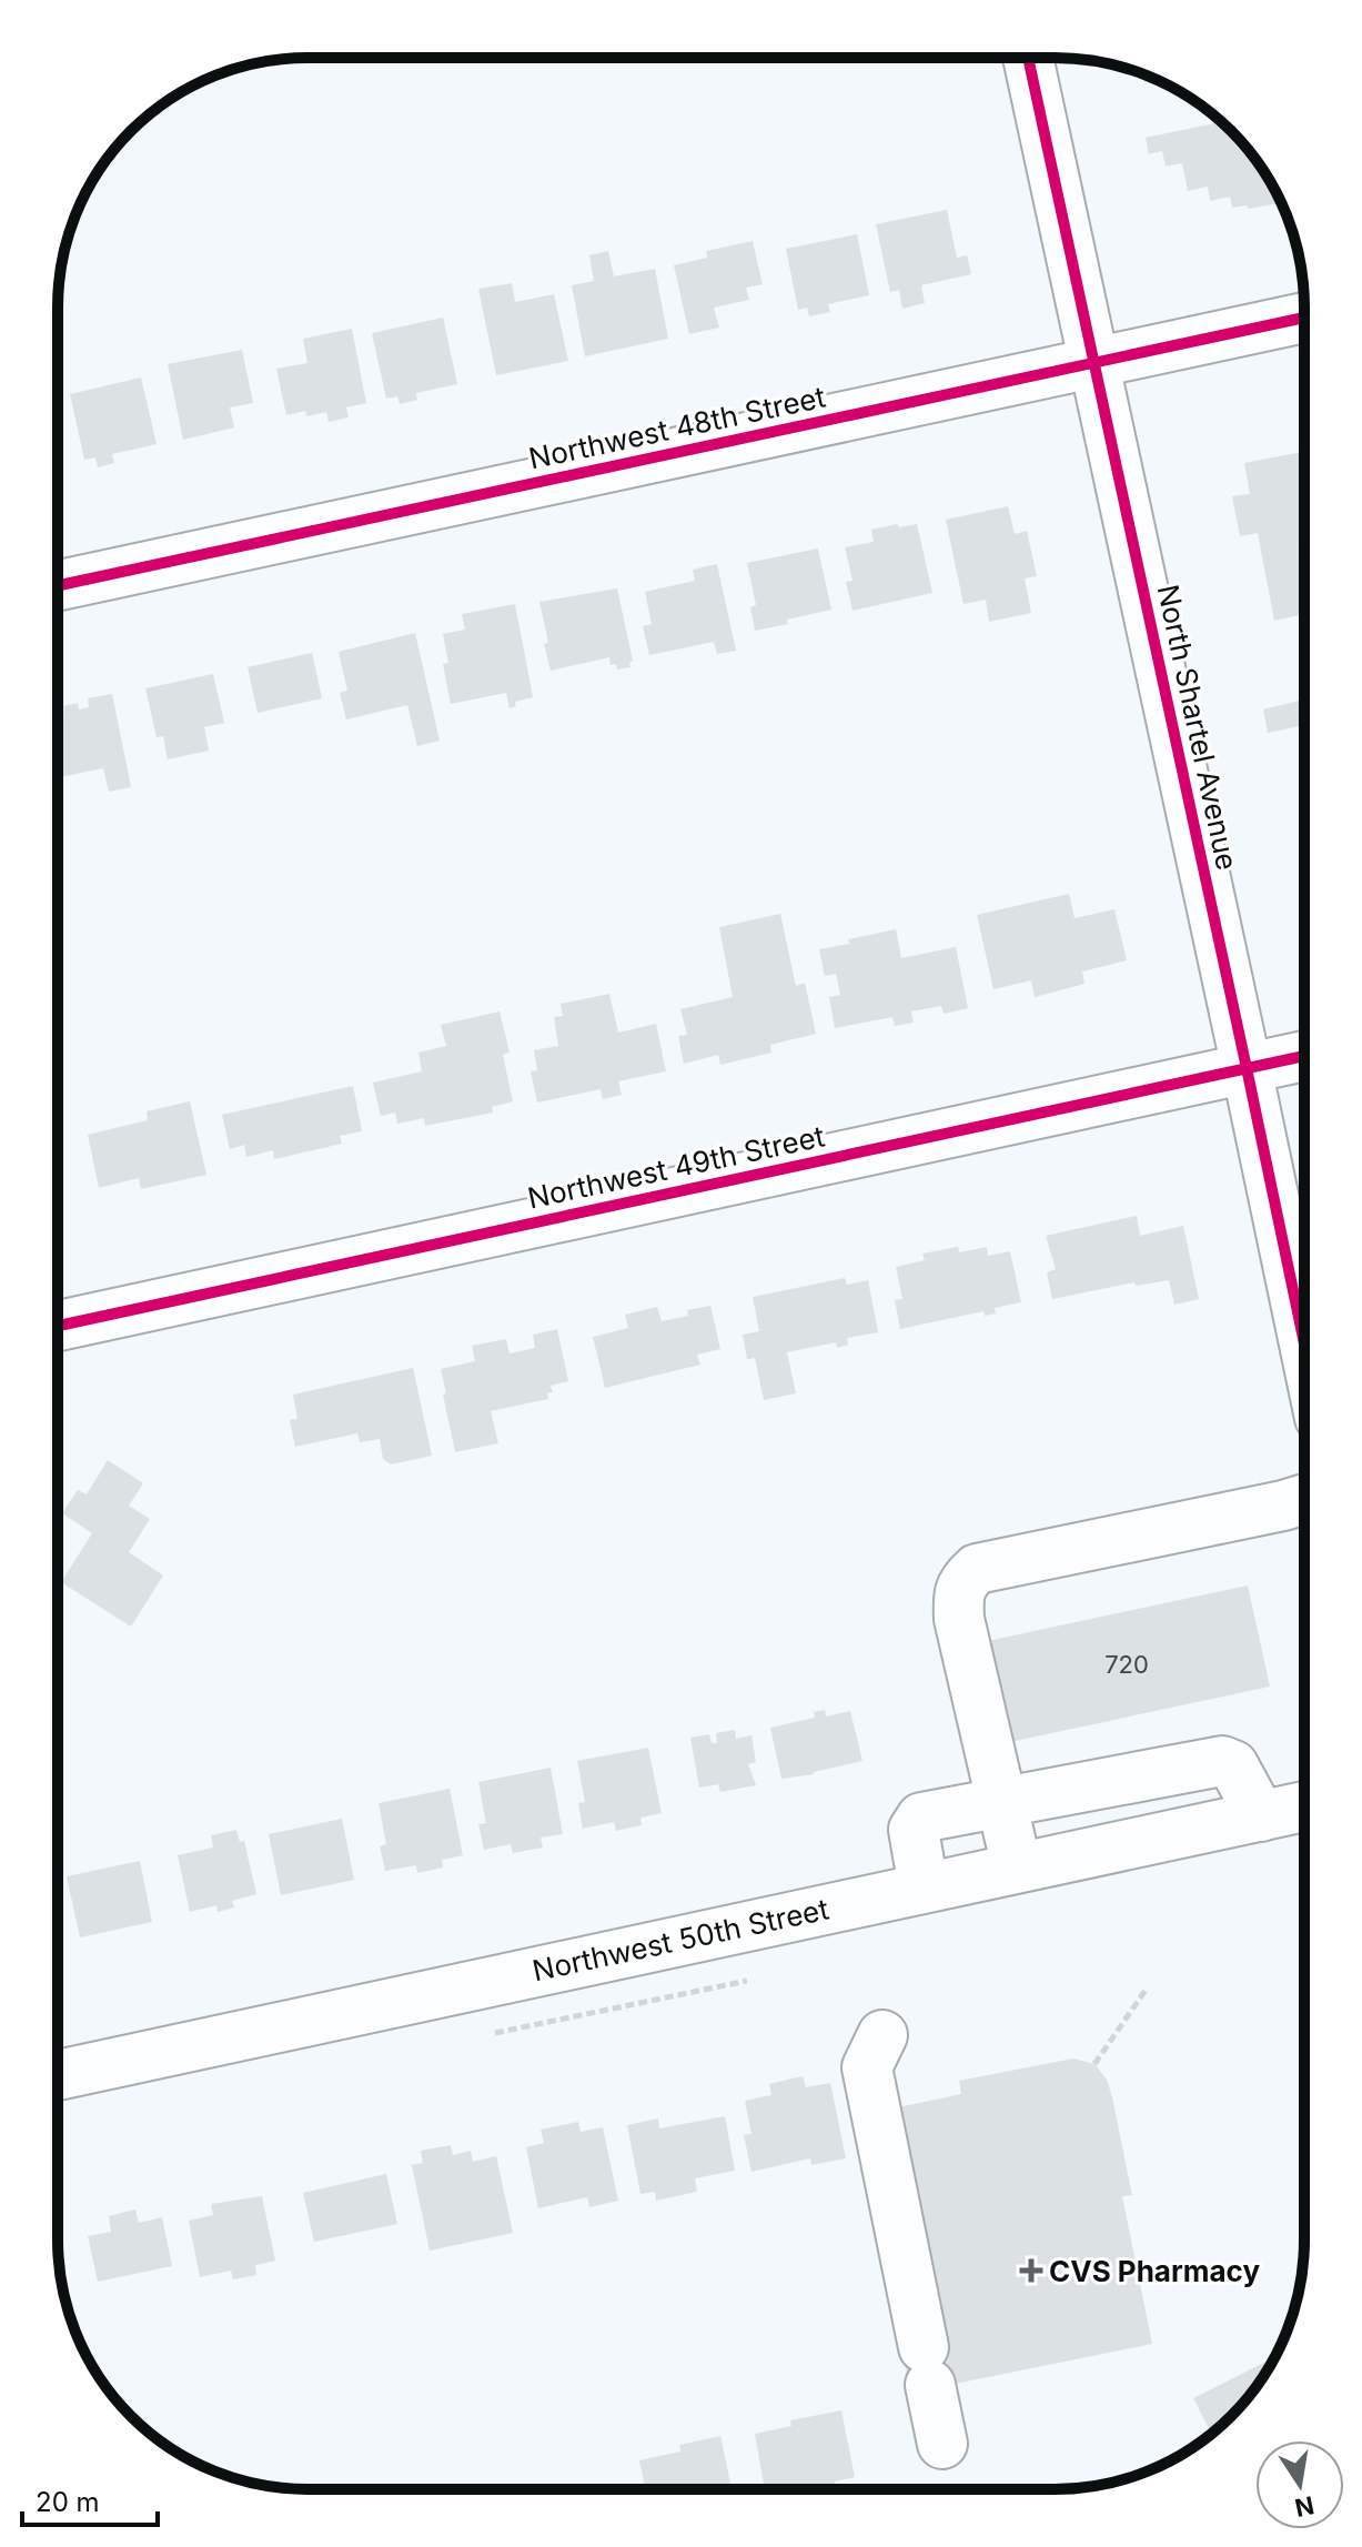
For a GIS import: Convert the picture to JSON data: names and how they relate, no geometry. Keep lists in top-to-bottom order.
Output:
{
  "streets": {
    "street": [
      "Northwest 48th Street",
      "North Shartel Avenue",
      "Northwest 49th Street",
      "Northwest 50th Street"
    ]
  },
  "crossings": [
    ["Northwest 48th Street", "North Shartel Avenue"],
    ["North Shartel Avenue", "Northwest 49th Street"]
  ],
  "places": {
    "health": ["CVS Pharmacy"]
  },
  "house_numbers": ["720"],
  "scale_bar": "20 m",
  "north": "bottom"
}
